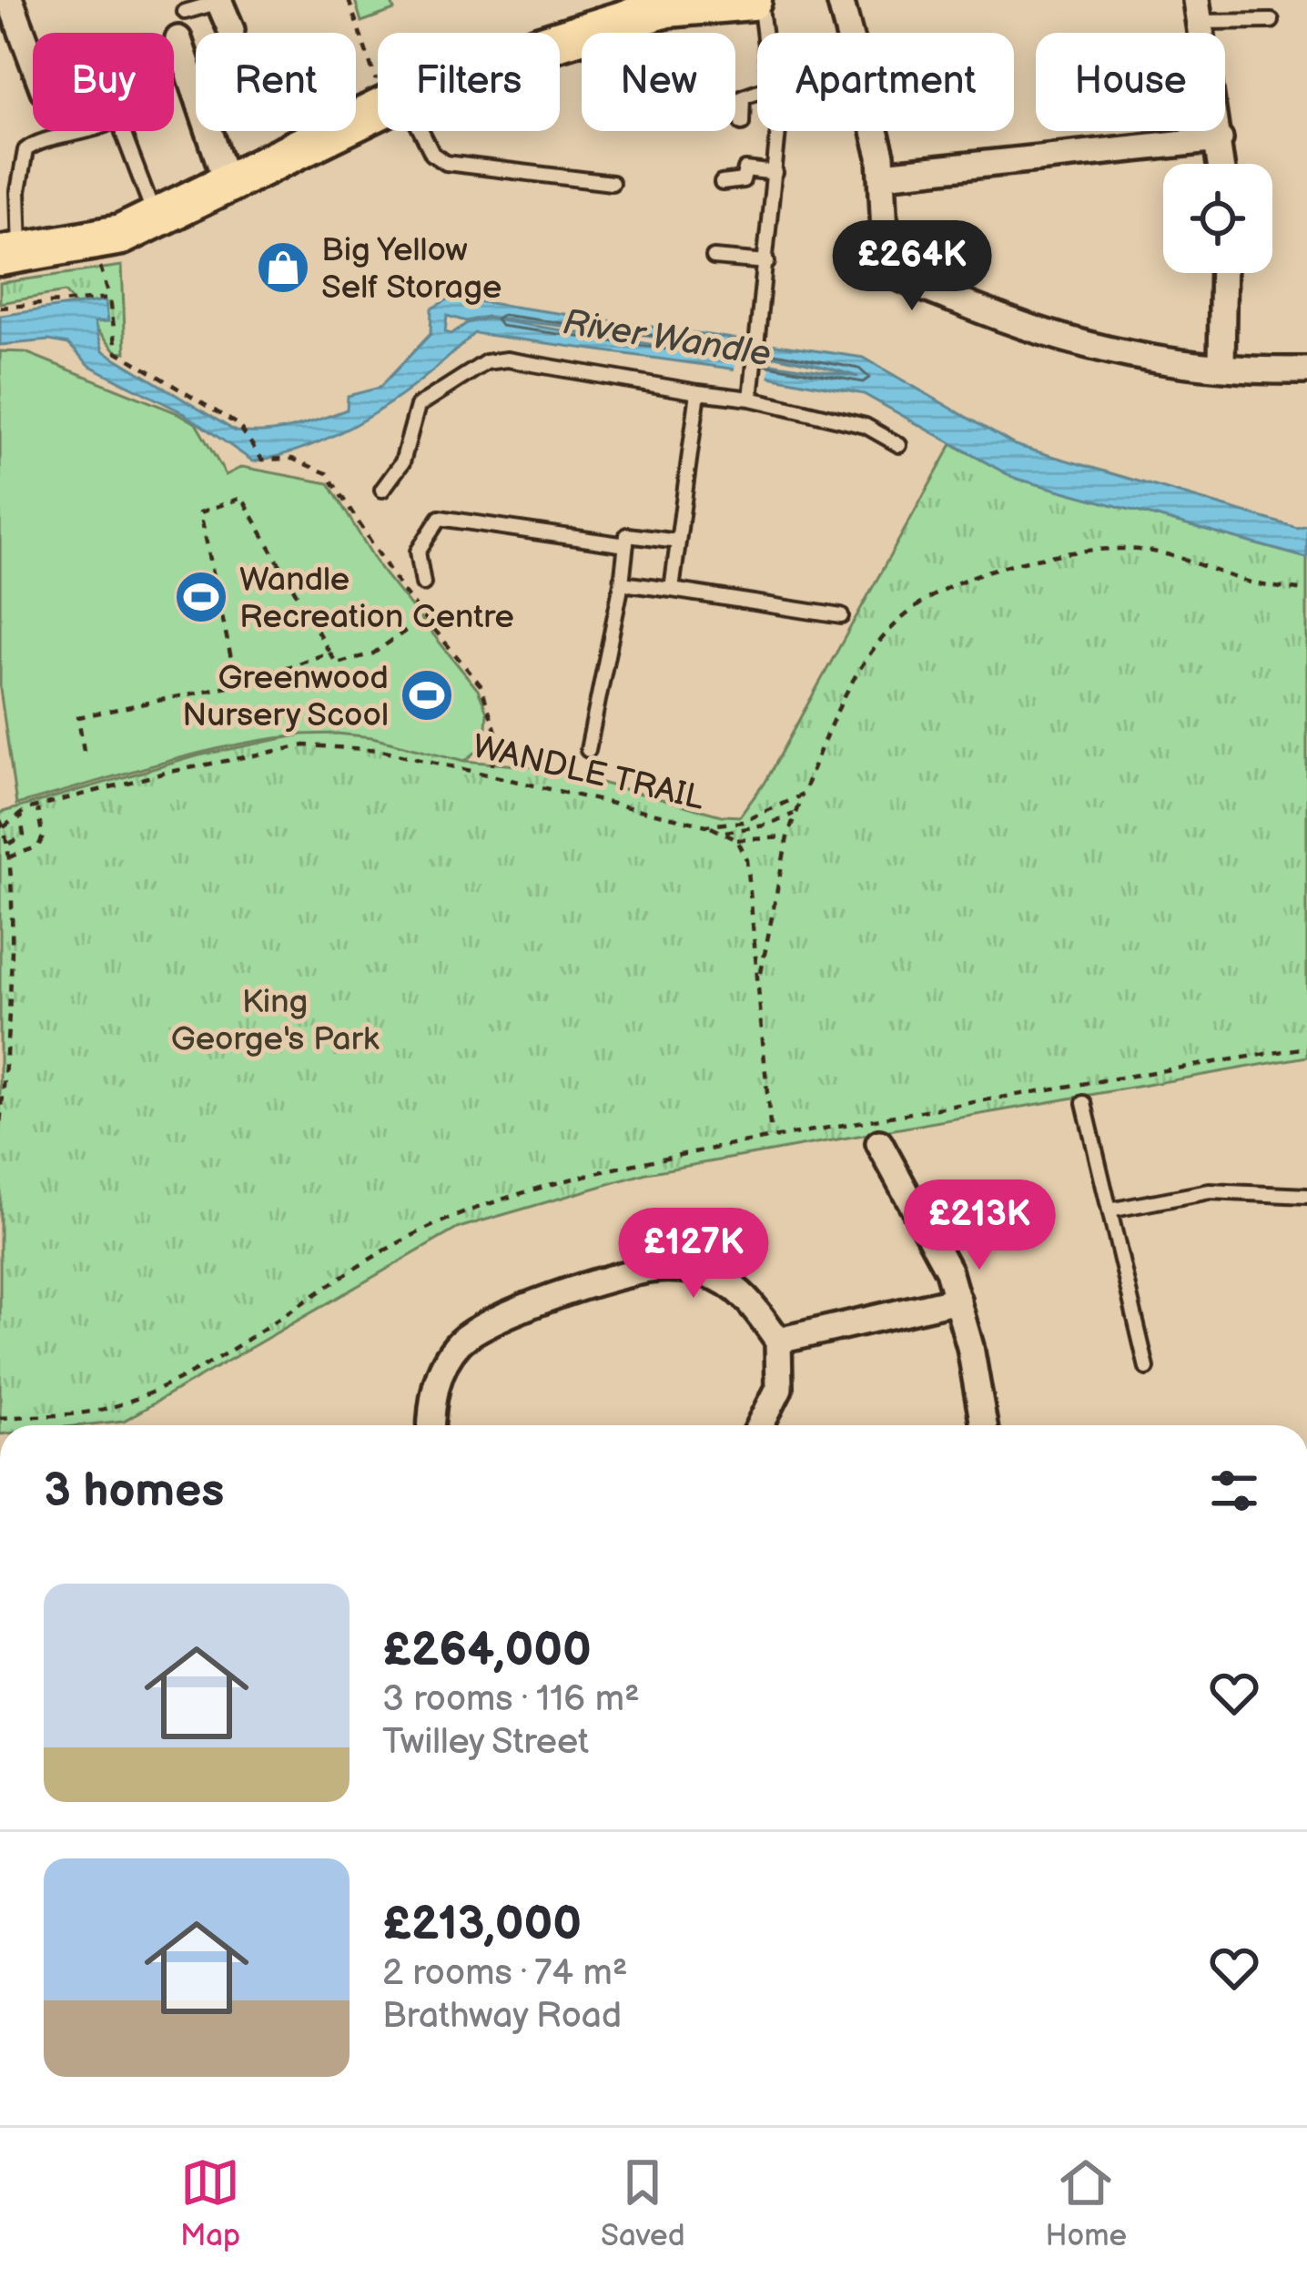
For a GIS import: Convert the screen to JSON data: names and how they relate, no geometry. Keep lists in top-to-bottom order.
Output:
{
  "streets": {
    "path": ["WANDLE TRAIL"]
  },
  "water": ["River Wandle"],
  "parks": ["King George's Park"],
  "places": {
    "shop": ["Big Yellow Self Storage"],
    "sports": ["Wandle Recreation Centre", "Greenwood Nursery Scool"]
  },
  "page": {
    "chip": [
      "Buy",
      "Rent",
      "Filters",
      "New",
      "Apartment",
      "House"
    ],
    "price": ["£264K", "£213K", "£127K"],
    "heading": "3 homes",
    "list": [
      {
        "name": "£264,000",
        "note": "3 rooms · 116 m² · Twilley Street"
      },
      {
        "name": "£213,000",
        "note": "2 rooms · 74 m² · Brathway Road"
      }
    ],
    "tabs": ["Map", "Saved", "Home"]
  }
}
